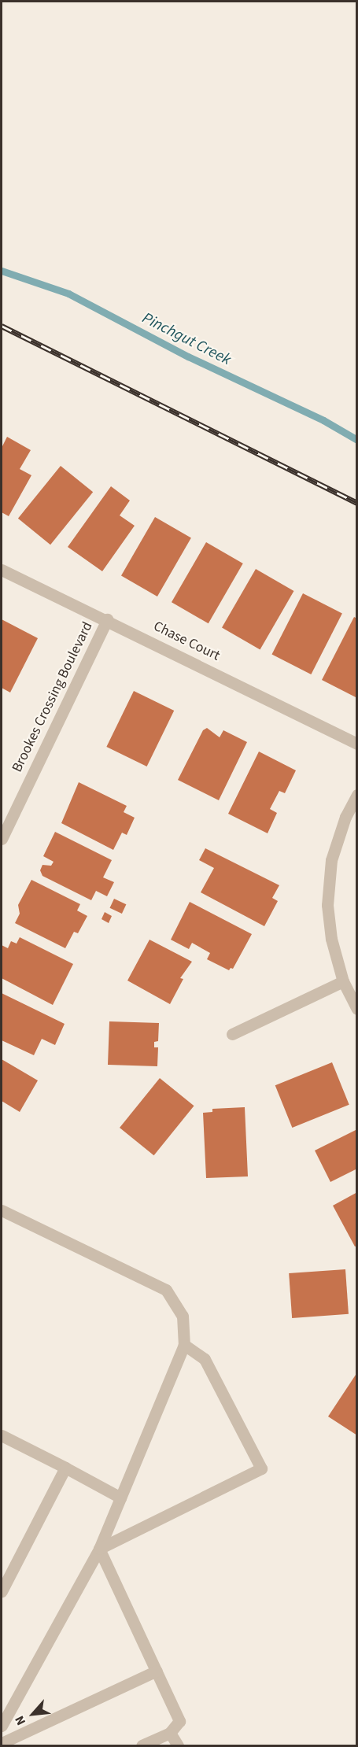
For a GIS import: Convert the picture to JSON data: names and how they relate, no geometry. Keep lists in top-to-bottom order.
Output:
{
  "streets": {
    "street": ["Chase Court", "Brookes Crossing Boulevard"]
  },
  "crossings": [
    ["Chase Court", "Brookes Crossing Boulevard"]
  ],
  "water": ["Pinchgut Creek"],
  "north": "bottom left"
}
